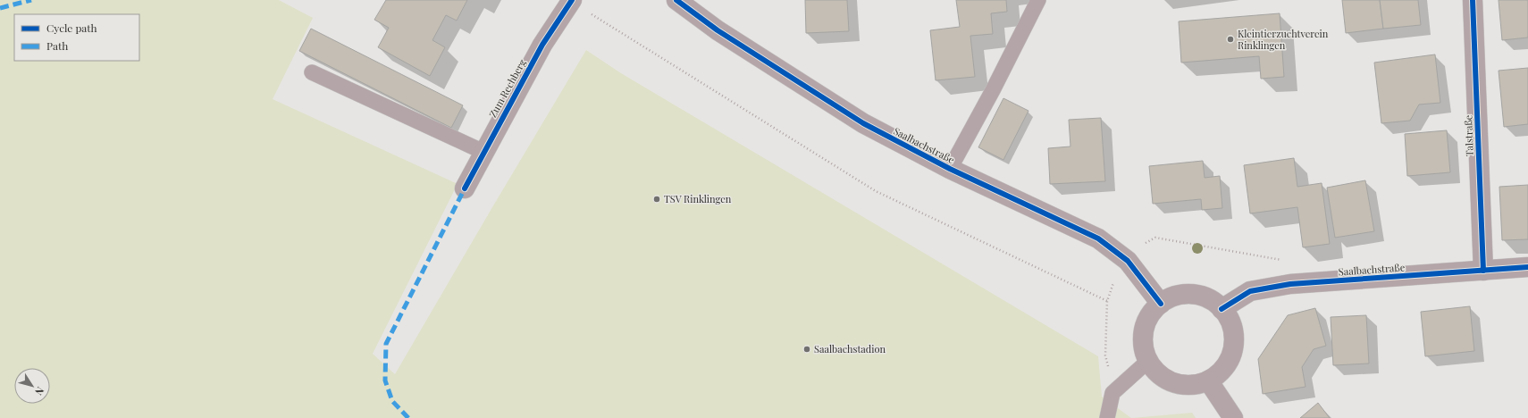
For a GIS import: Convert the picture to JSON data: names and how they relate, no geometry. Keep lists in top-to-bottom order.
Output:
{
  "streets": {
    "street": ["Zum Rechberg", "Talstraße", "Saalbachstraße"]
  },
  "crossings": [
    ["Talstraße", "Saalbachstraße"]
  ],
  "places": ["Kleintierzuchtverein Rinklingen", "TSV Rinklingen", "Saalbachstadion"],
  "legend": ["Cycle path", "Path"],
  "north": "bottom right"
}
